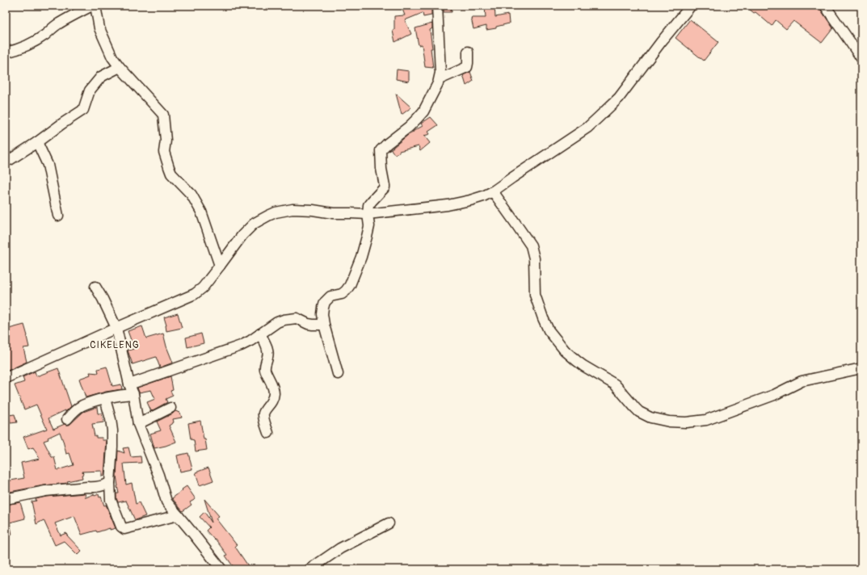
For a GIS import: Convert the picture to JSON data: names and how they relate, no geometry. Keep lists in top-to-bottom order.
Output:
{
  "districts": ["CIKELENG"]
}
